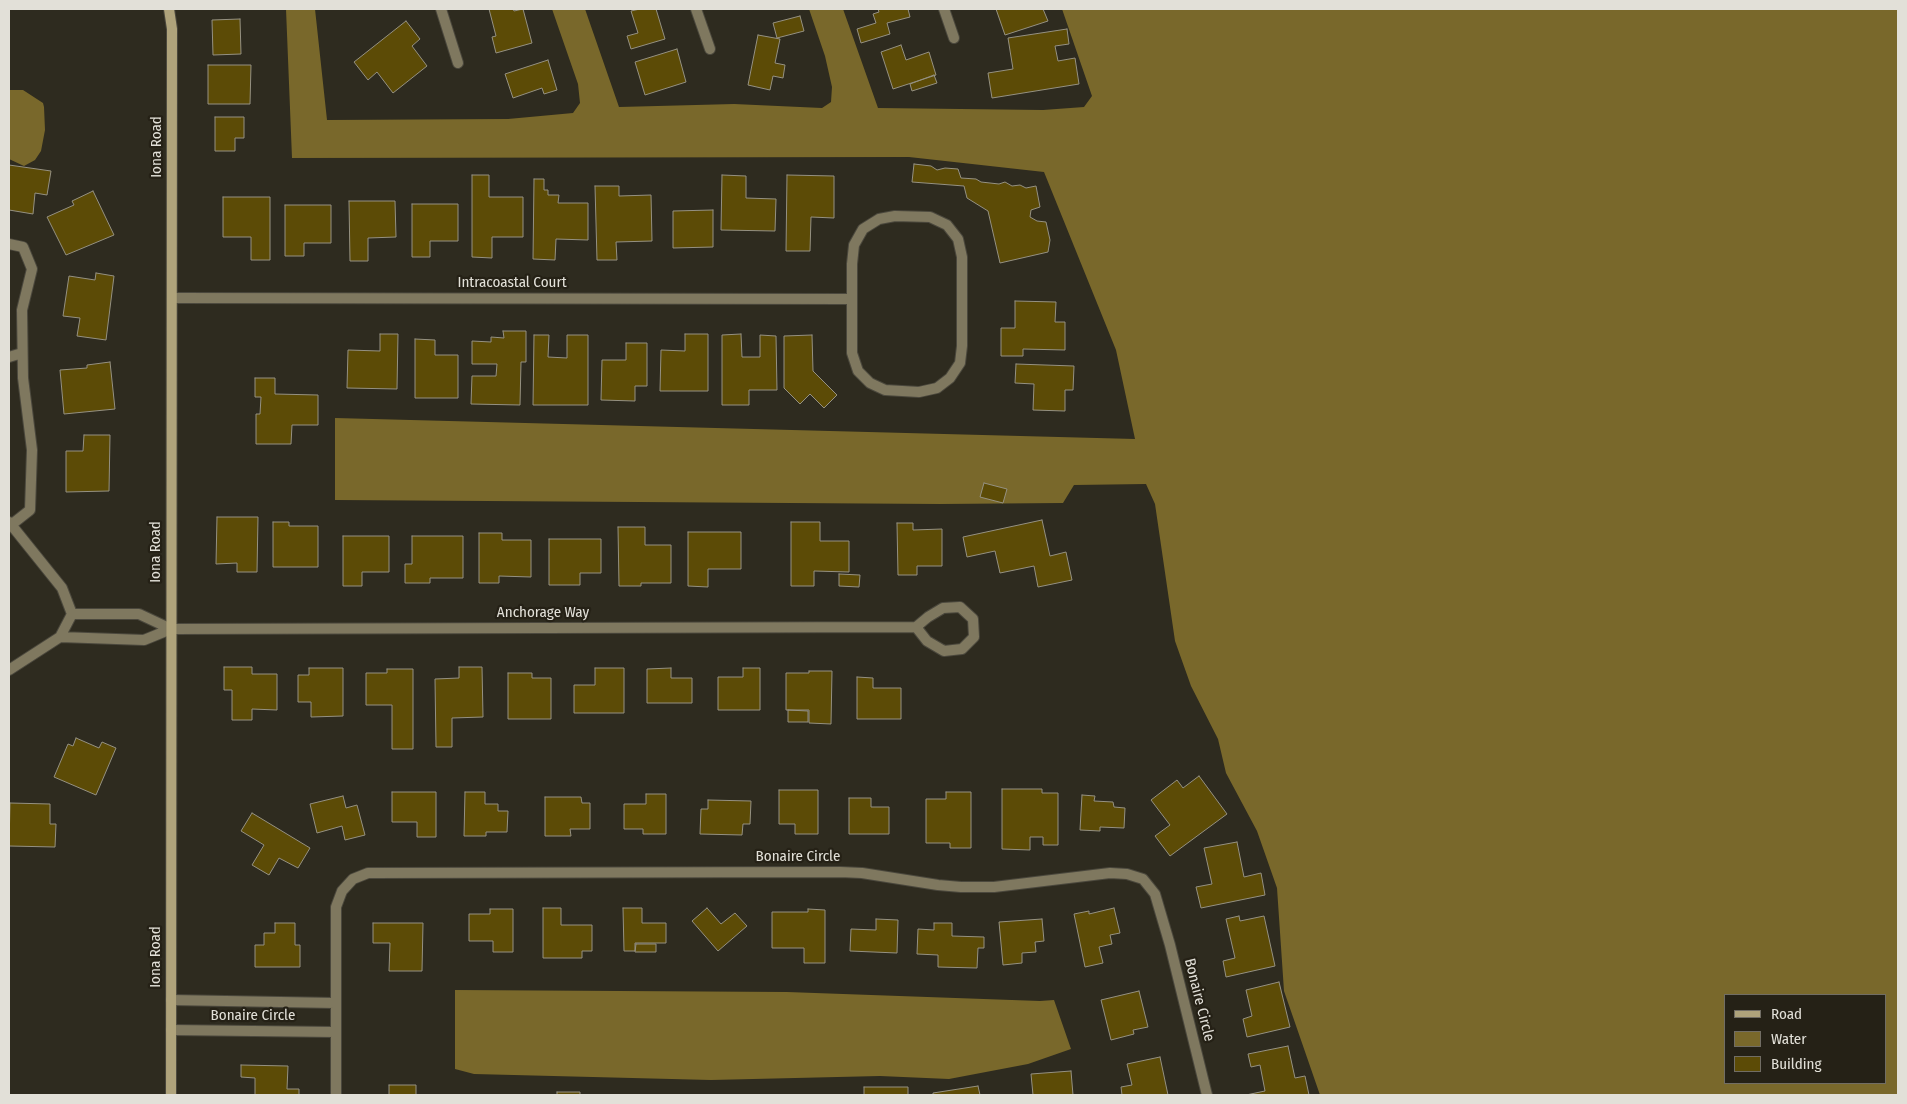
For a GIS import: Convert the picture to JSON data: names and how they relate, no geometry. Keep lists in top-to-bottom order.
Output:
{
  "streets": {
    "street": [
      "Iona Road",
      "Intracoastal Court",
      "Anchorage Way",
      "Bonaire Circle"
    ]
  },
  "crossings": [
    ["Iona Road", "Intracoastal Court"],
    ["Iona Road", "Anchorage Way"],
    ["Iona Road", "Bonaire Circle"]
  ],
  "legend": ["Road", "Water", "Building"]
}
